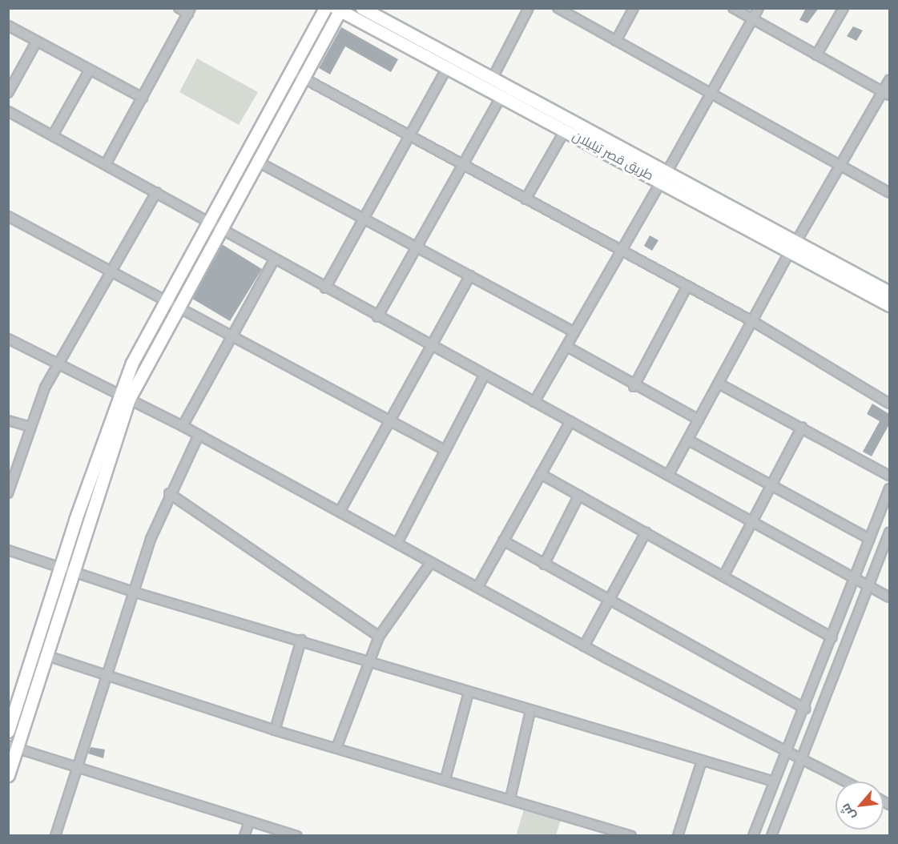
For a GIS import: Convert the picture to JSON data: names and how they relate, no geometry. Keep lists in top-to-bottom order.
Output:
{
  "streets": {
    "main road": ["طريق قصر تيليلان"]
  },
  "north": "bottom left"
}
